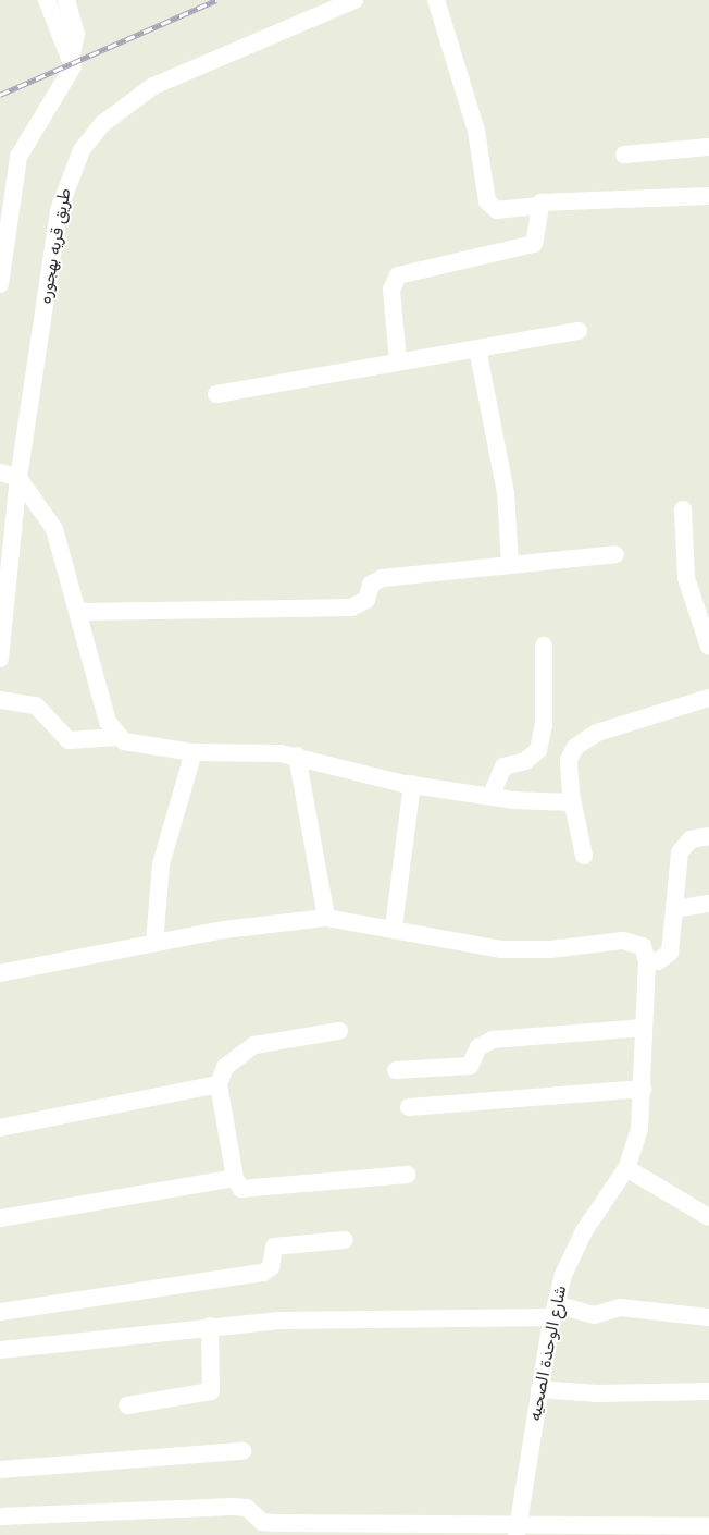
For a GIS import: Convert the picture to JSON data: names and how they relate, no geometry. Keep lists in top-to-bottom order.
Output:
{
  "streets": {
    "street": ["طريق قريه بهجوره", "شارع الوحدة الصحيه"]
  }
}
